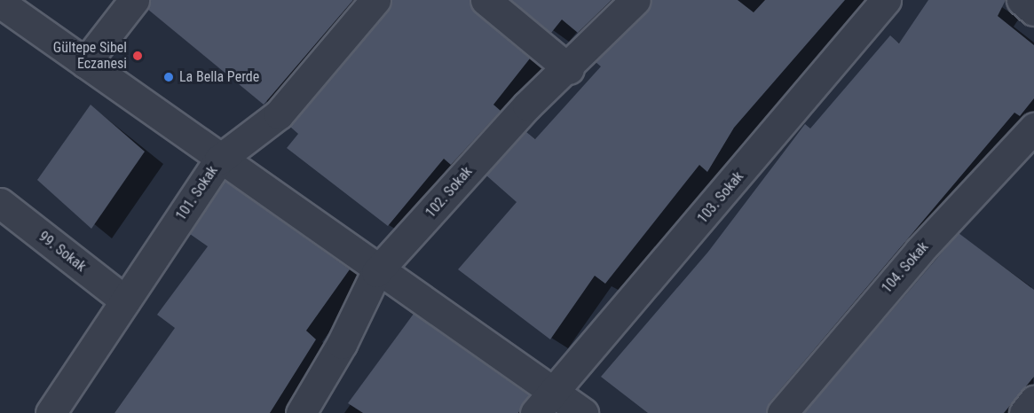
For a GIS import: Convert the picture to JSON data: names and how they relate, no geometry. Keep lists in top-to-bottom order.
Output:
{
  "streets": {
    "street": [
      "102. Sokak",
      "101. Sokak",
      "103. Sokak",
      "99. Sokak",
      "104. Sokak"
    ]
  },
  "crossings": [
    ["101. Sokak", "99. Sokak"]
  ],
  "places": ["Gültepe Sibel Eczanesi", "La Bella Perde"]
}
